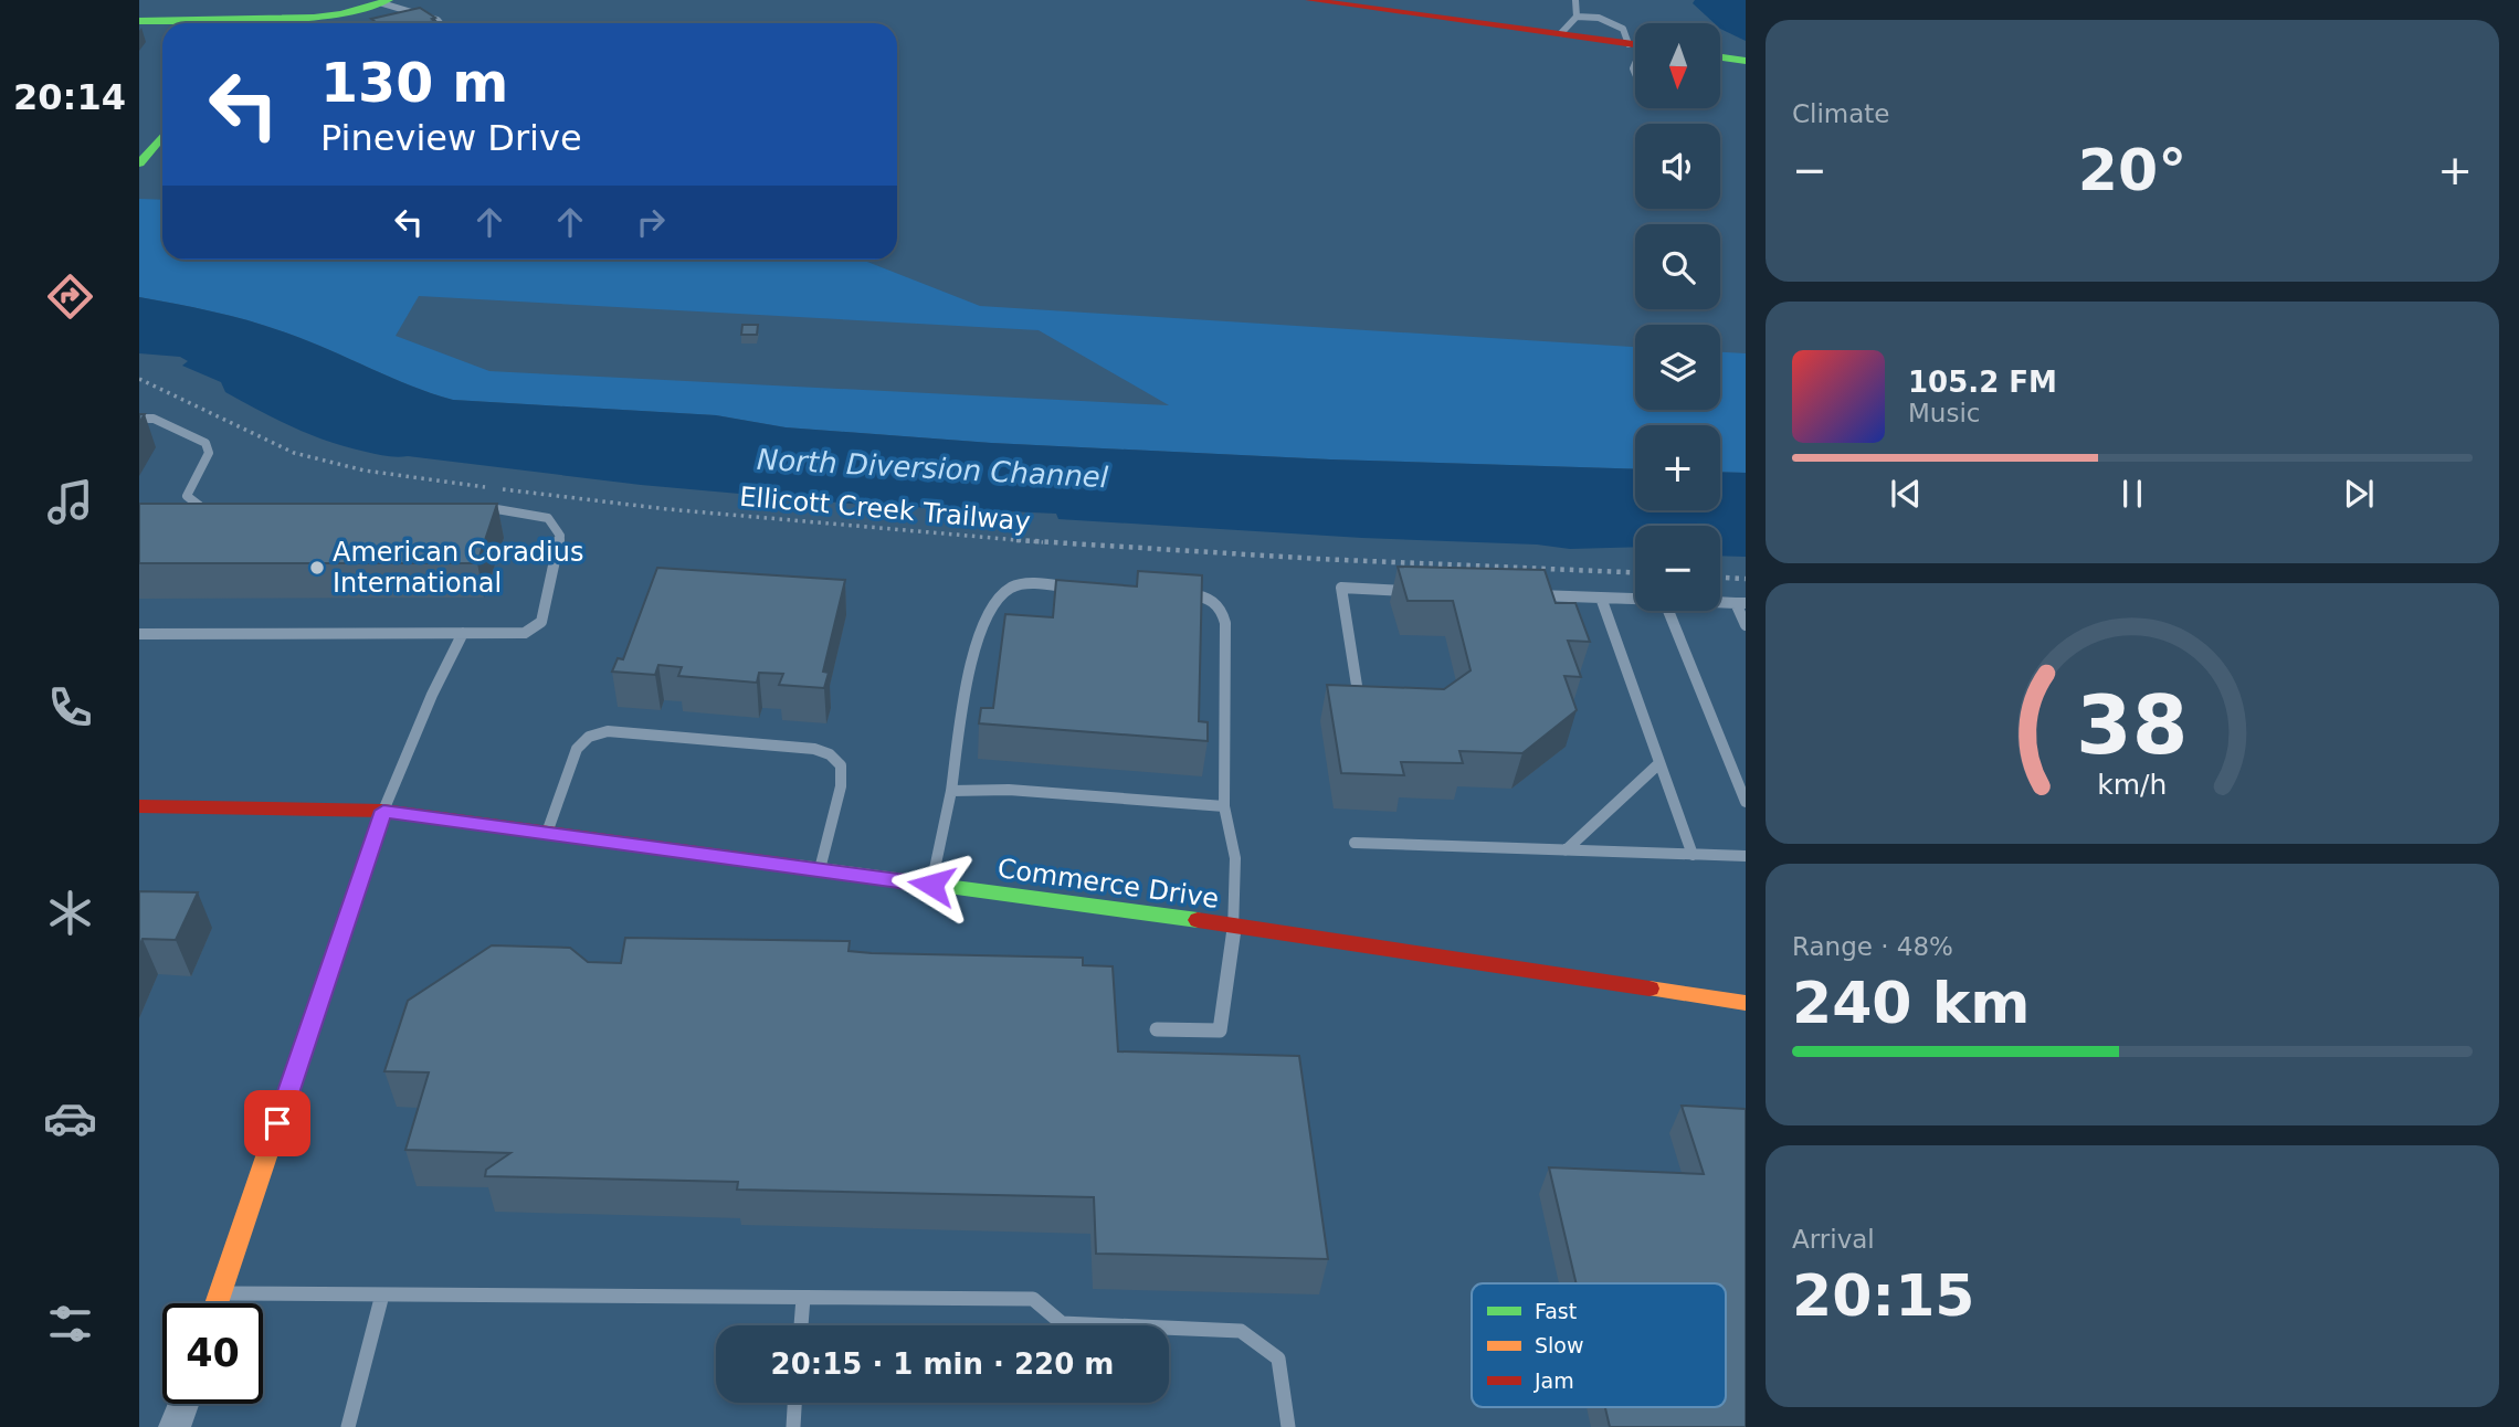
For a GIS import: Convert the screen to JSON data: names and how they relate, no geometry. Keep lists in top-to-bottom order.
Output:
{
  "streets": {
    "street": ["Commerce Drive"],
    "path": ["Ellicott Creek Trailway"]
  },
  "water": ["North Diversion Channel"],
  "places": ["American Coradius International"],
  "legend": ["Fast", "Slow", "Jam"],
  "north": "bottom",
  "page": {
    "tabs": "20:14",
    "tile": [
      "Climate",
      ["Range · 48%", "240 km"],
      ["Arrival", "20:15"]
    ],
    "map_buttons": ["+", "−"],
    "turn": ["130 m", "Pineview Drive"],
    "heat": ["−", "20°", "+"],
    "song": ["105.2 FM", "Music"],
    "limit": "40",
    "trip": "20:15 · 1 min · 220 m",
    "gauge": ["38", "km/h"]
  }
}
